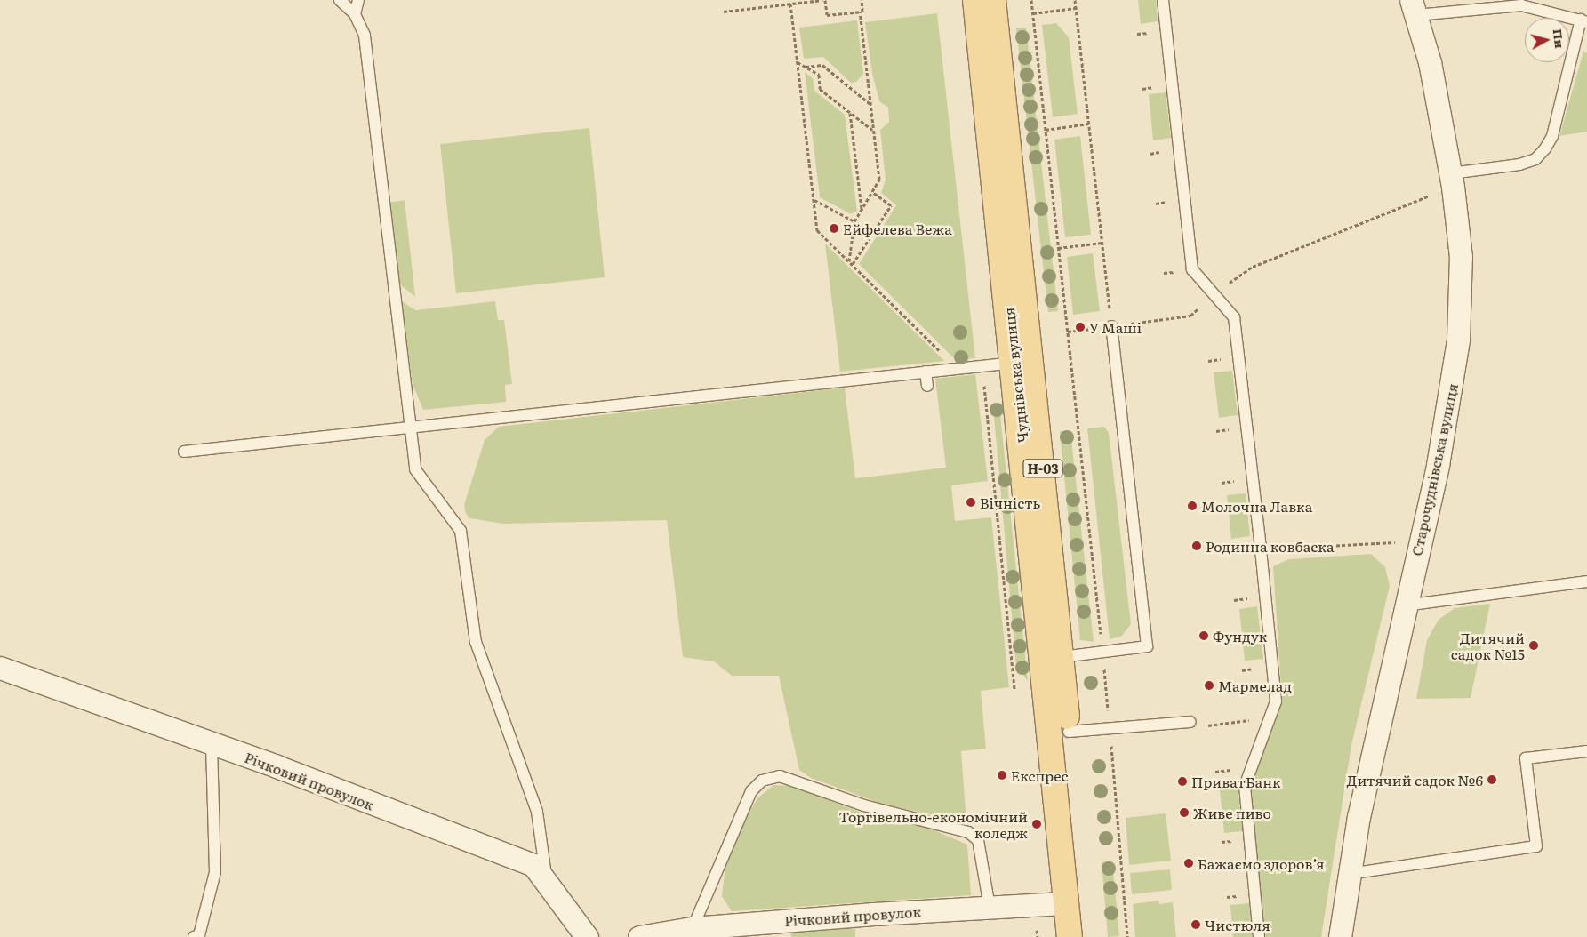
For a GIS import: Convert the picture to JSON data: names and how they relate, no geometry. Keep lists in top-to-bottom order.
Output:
{
  "streets": {
    "main road": ["Чуднівська вулиця", "Н-03"],
    "street": ["Старочуднівська вулиця", "Річковий провулок"]
  },
  "crossings": [
    ["Чуднівська вулиця", "Річковий провулок"]
  ],
  "places": [
    "Ейфелева Вежа",
    "У Маші",
    "Вічність",
    "Молочна Лавка",
    "Родинна ковбаска",
    "Фундук",
    "Дитячий садок №15",
    "Мармелад",
    "Експрес",
    "Дитячий садок №6",
    "ПриватБанк",
    "Живе пиво",
    "Торгівельно-економічний коледж",
    "Бажаємо здоровʼя",
    "Чистюля"
  ],
  "north": "right"
}
